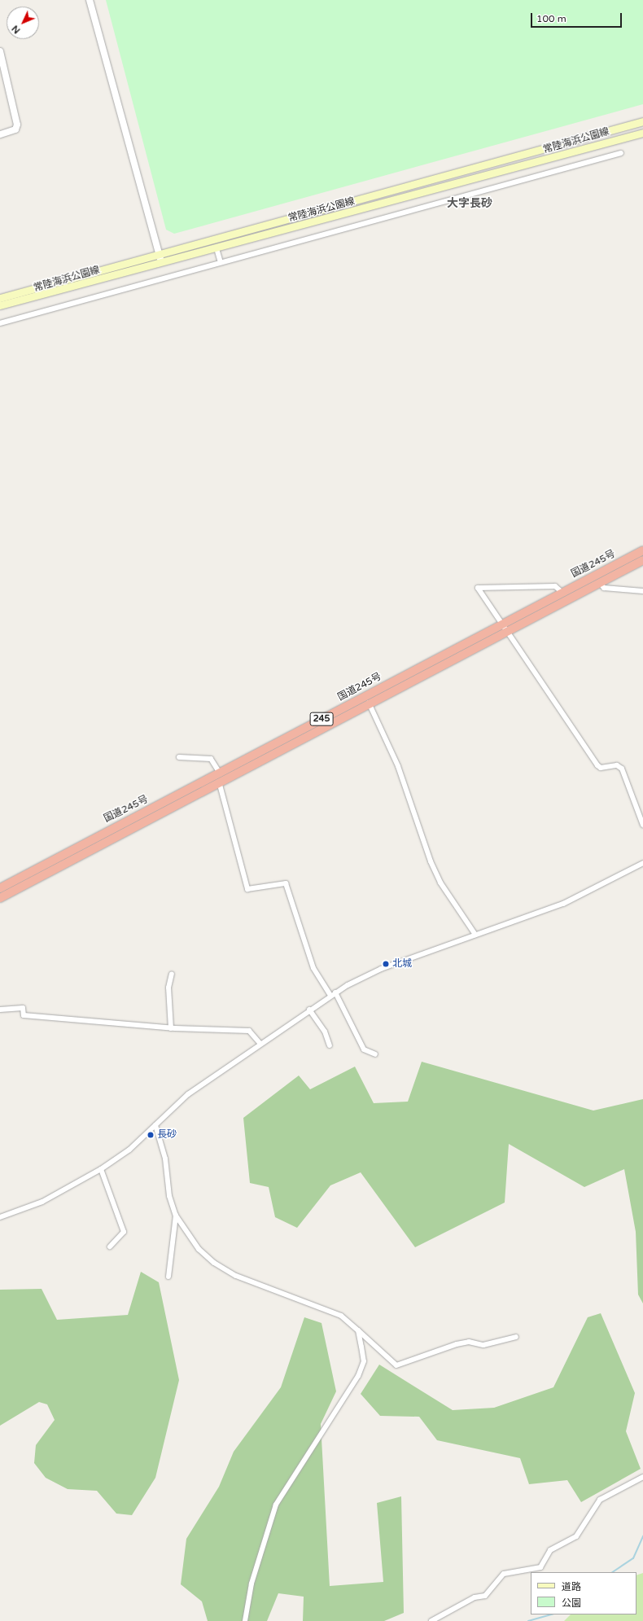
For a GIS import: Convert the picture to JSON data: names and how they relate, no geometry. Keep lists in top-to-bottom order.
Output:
{
  "streets": {
    "highway": ["国道245号", "245"],
    "main road": ["常陸海浜公園線"]
  },
  "districts": ["大字長砂"],
  "places": ["北城", "長砂"],
  "legend": ["道路", "公園"],
  "scale_bar": "100 m",
  "north": "bottom left"
}
